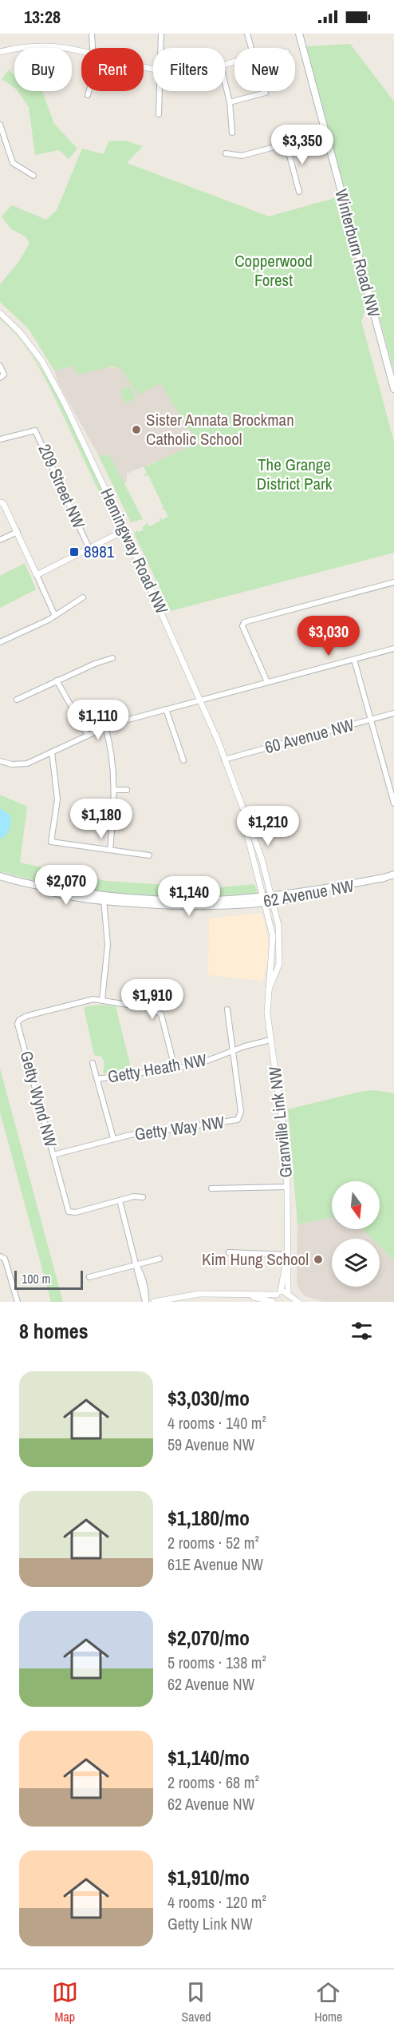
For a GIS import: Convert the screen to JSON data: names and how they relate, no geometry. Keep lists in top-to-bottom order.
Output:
{
  "streets": {
    "main road": ["Winterburn Road NW", "62 Avenue NW"],
    "street": [
      "209 Street NW",
      "Hemingway Road NW",
      "60 Avenue NW",
      "Getty Heath NW",
      "Getty Wynd NW",
      "Granville Link NW",
      "Getty Way NW"
    ]
  },
  "crossings": [
    ["Hemingway Road NW", "60 Avenue NW"],
    ["Hemingway Road NW", "62 Avenue NW"],
    ["Hemingway Road NW", "Granville Link NW"],
    ["62 Avenue NW", "Granville Link NW"],
    ["Getty Heath NW", "Granville Link NW"],
    ["Getty Heath NW", "Getty Way NW"],
    ["Getty Wynd NW", "Getty Way NW"]
  ],
  "parks": ["Copperwood Forest", "The Grange District Park"],
  "places": {
    "other": ["Sister Annata Brockman Catholic School", "Kim Hung School"],
    "transit": ["8981"]
  },
  "scale_bar": "100 m",
  "north": "bottom",
  "page": {
    "status": "13:28",
    "chip": [
      "Buy",
      "Rent",
      "Filters",
      "New"
    ],
    "price": [
      "$3,350",
      "$3,030",
      "$1,110",
      "$1,180",
      "$1,210",
      "$2,070",
      "$1,140",
      "$1,910"
    ],
    "scale": "100 m",
    "heading": "8 homes",
    "list": [
      {
        "name": "$3,030/mo",
        "note": "4 rooms · 140 m² · 59 Avenue NW"
      },
      {
        "name": "$1,180/mo",
        "note": "2 rooms · 52 m² · 61E Avenue NW"
      },
      {
        "name": "$2,070/mo",
        "note": "5 rooms · 138 m² · 62 Avenue NW"
      },
      {
        "name": "$1,140/mo",
        "note": "2 rooms · 68 m² · 62 Avenue NW"
      },
      {
        "name": "$1,910/mo",
        "note": "4 rooms · 120 m² · Getty Link NW"
      }
    ],
    "tabs": ["Map", "Saved", "Home"]
  }
}
